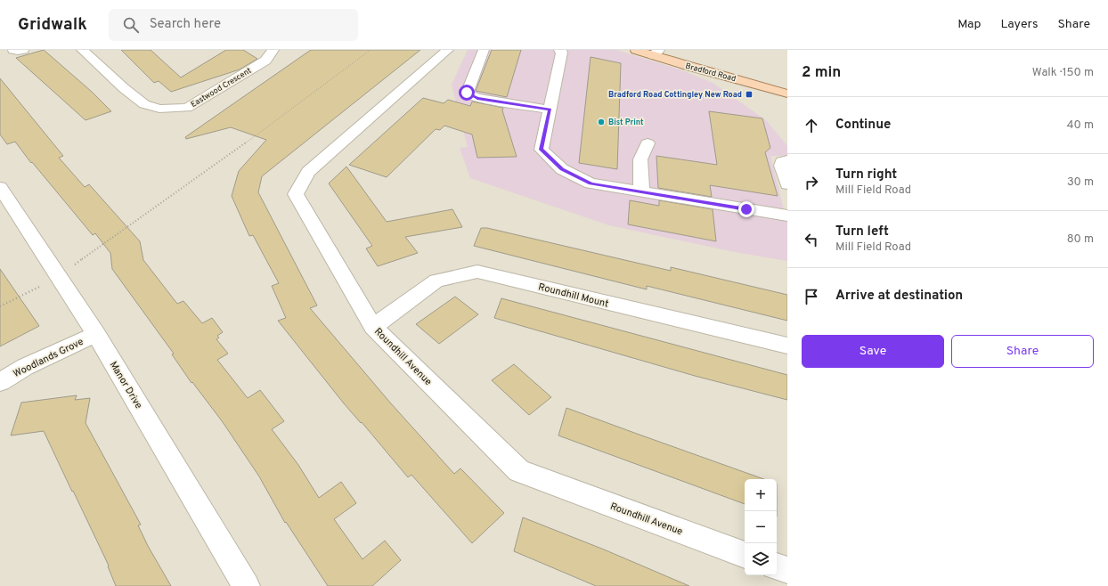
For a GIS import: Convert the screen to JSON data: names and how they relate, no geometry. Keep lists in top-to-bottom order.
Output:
{
  "streets": {
    "main road": ["Bradford Road"],
    "street": [
      "Eastwood Crescent",
      "Roundhill Mount",
      "Roundhill Avenue",
      "Woodlands Grove",
      "Manor Drive"
    ]
  },
  "crossings": [
    ["Roundhill Mount", "Roundhill Avenue"],
    ["Woodlands Grove", "Manor Drive"]
  ],
  "places": {
    "transit": ["Bradford Road Cottingley New Road"],
    "other": ["Bist Print"]
  },
  "page": {
    "header": "Gridwalk",
    "search": "Search here",
    "nav": ["Map", "Layers", "Share"],
    "heading": ["2 min", "Walk · 150 m"],
    "list": [
      ["Continue", "40 m"],
      ["Turn right", "Mill Field Road", "30 m"],
      ["Turn left", "Mill Field Road", "80 m"],
      "Arrive at destination"
    ],
    "buttons": ["Save", "Share"],
    "map_buttons": ["+", "−"]
  }
}
